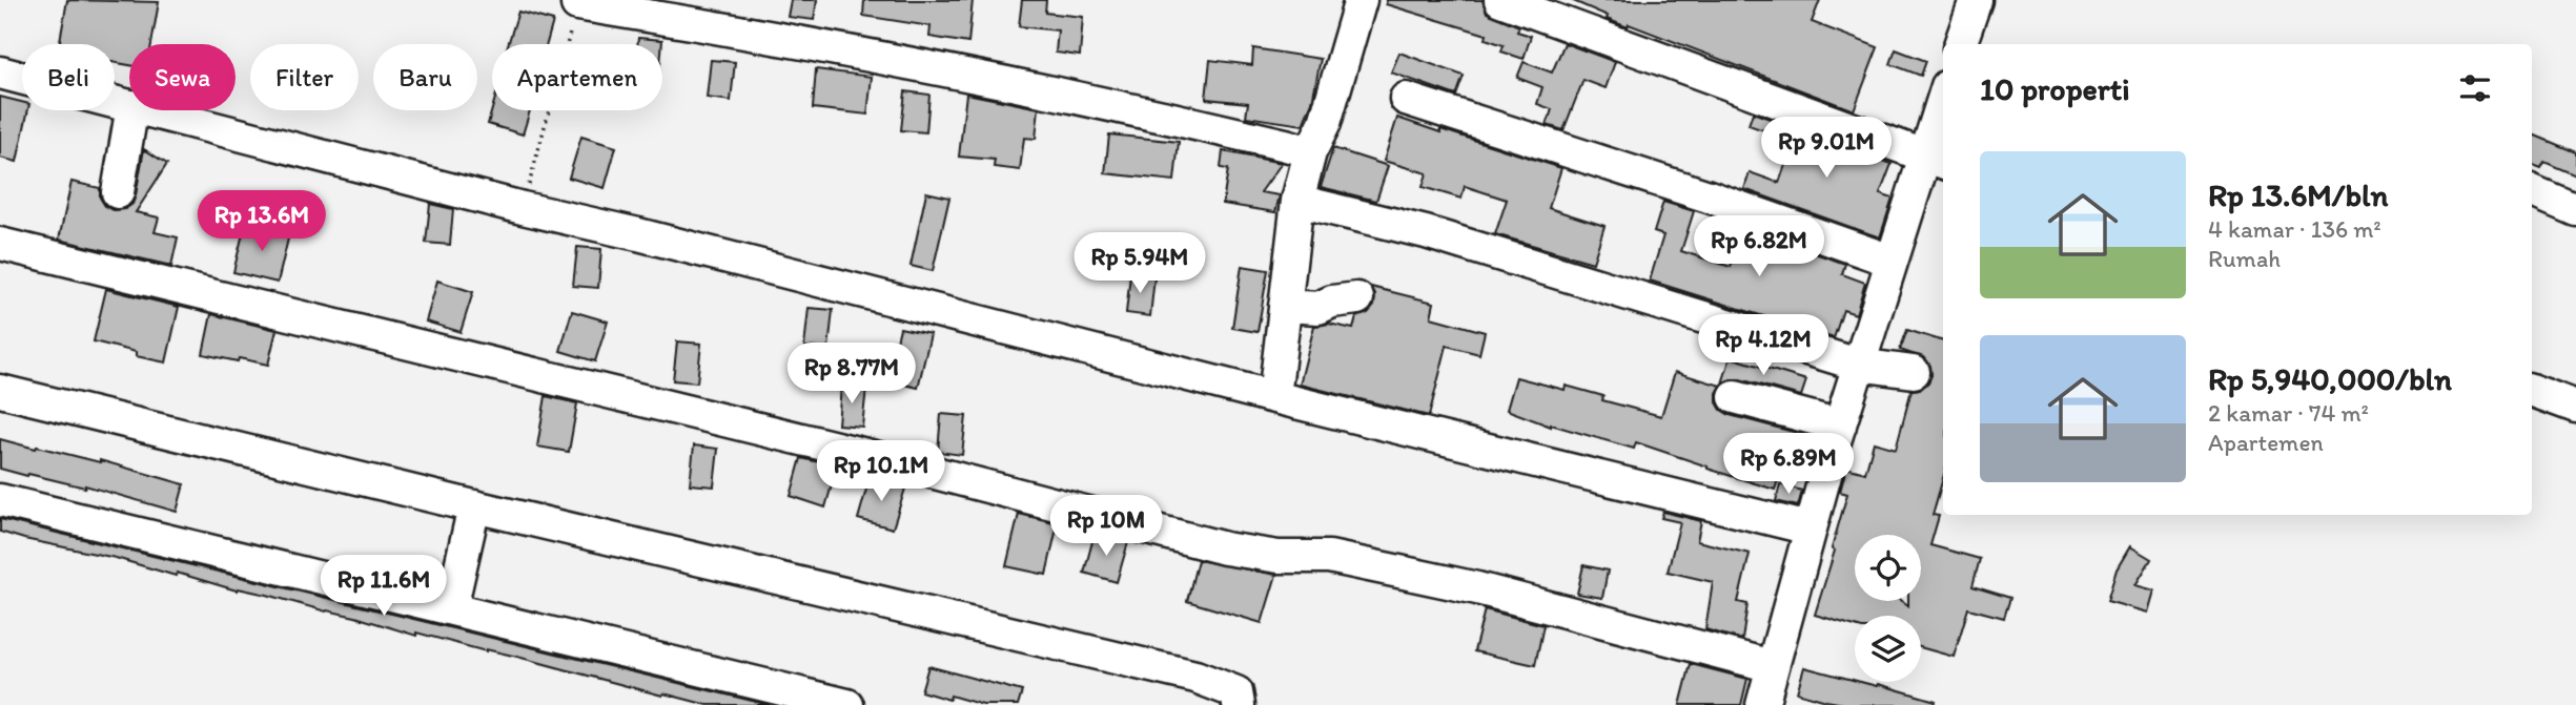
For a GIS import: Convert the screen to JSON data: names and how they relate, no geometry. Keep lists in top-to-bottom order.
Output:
{
  "page": {
    "chip": [
      "Beli",
      "Sewa",
      "Filter",
      "Baru",
      "Apartemen"
    ],
    "heading": "10 properti",
    "price": [
      "Rp 9.01M",
      "Rp 13.6M",
      "Rp 6.82M",
      "Rp 5.94M",
      "Rp 4.12M",
      "Rp 8.77M",
      "Rp 6.89M",
      "Rp 10.1M",
      "Rp 10M",
      "Rp 11.6M"
    ],
    "list": [
      {
        "name": "Rp 13.6M/bln",
        "note": "4 kamar · 136 m² · Rumah"
      },
      {
        "name": "Rp 5,940,000/bln",
        "note": "2 kamar · 74 m² · Apartemen"
      }
    ]
  }
}
